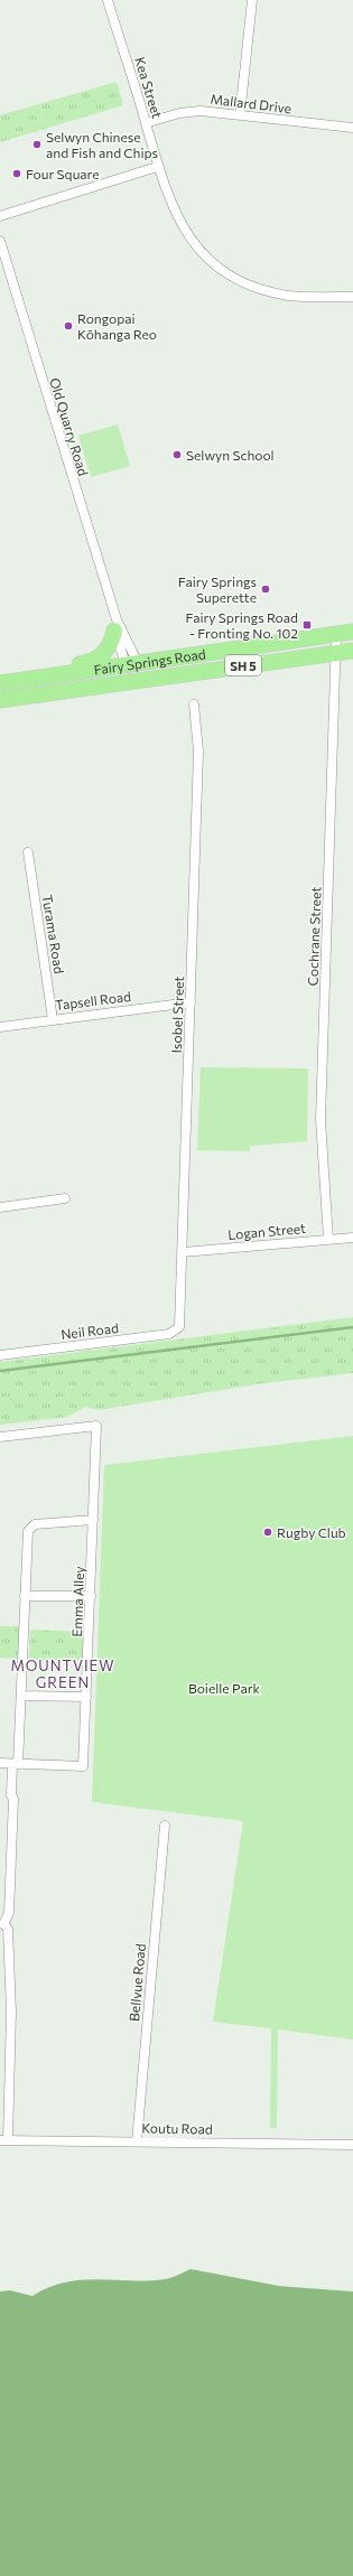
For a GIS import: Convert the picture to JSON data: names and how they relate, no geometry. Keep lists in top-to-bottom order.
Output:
{
  "streets": {
    "highway": ["Fairy Springs Road", "SH 5"],
    "street": [
      "Kea Street",
      "Mallard Drive",
      "Old Quarry Road",
      "Turama Road",
      "Cochrane Street",
      "Tapsell Road",
      "Isobel Street",
      "Logan Street",
      "Neil Road",
      "Emma Alley",
      "Bellvue Road",
      "Koutu Road"
    ]
  },
  "crossings": [
    ["Kea Street", "Mallard Drive"],
    ["Old Quarry Road", "Fairy Springs Road"],
    ["Old Quarry Road", "SH 5"],
    ["Fairy Springs Road", "SH 5"],
    ["Fairy Springs Road", "Cochrane Street"],
    ["Turama Road", "Tapsell Road"],
    ["Cochrane Street", "Logan Street"],
    ["Tapsell Road", "Isobel Street"],
    ["Isobel Street", "Logan Street"],
    ["Isobel Street", "Neil Road"],
    ["Bellvue Road", "Koutu Road"]
  ],
  "districts": ["MOUNTVIEW GREEN"],
  "parks": ["Boielle Park"],
  "places": {
    "other": [
      "Selwyn Chinese and Fish and Chips",
      "Four Square",
      "Rongopai Kōhanga Reo",
      "Selwyn School",
      "Fairy Springs Superette",
      "Rugby Club"
    ],
    "transit": ["Fairy Springs Road - Fronting No. 102"]
  }
}
